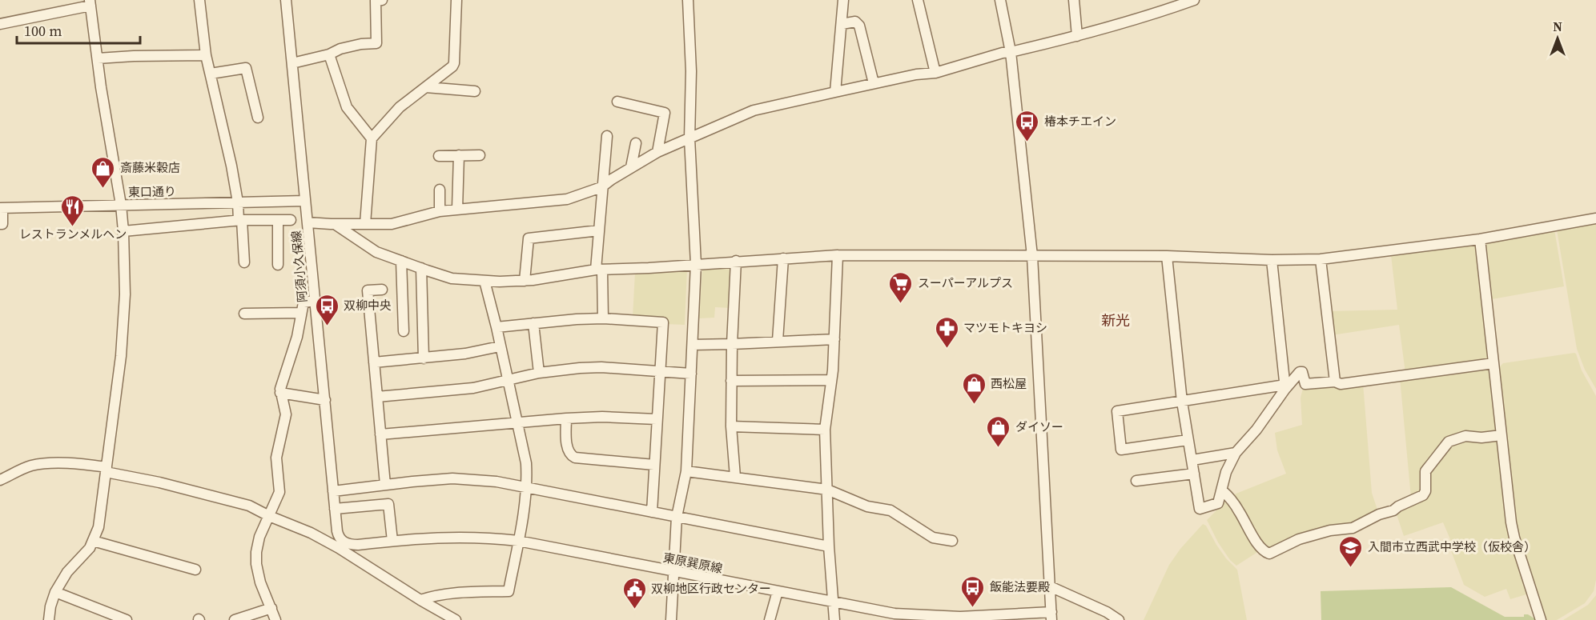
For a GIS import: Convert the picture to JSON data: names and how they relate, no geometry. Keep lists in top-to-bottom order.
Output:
{
  "streets": {
    "street": ["東口通り", "阿須小久保線", "東原巽原線"]
  },
  "crossings": [
    ["東口通り", "阿須小久保線"],
    ["阿須小久保線", "東原巽原線"]
  ],
  "districts": ["新光"],
  "places": {
    "bus stop": ["椿本チエイン", "双柳中央", "飯能法要殿"],
    "shop": ["斎藤米穀店", "西松屋", "ダイソー"],
    "restaurant": ["レストランメルヘン"],
    "supermarket": ["スーパーアルプス"],
    "pharmacy": ["マツモトキヨシ"],
    "school or university": ["入間市立西武中学校（仮校舎）"],
    "public building": ["双柳地区行政センター"]
  },
  "scale_bar": "100 m",
  "north": "top"
}
